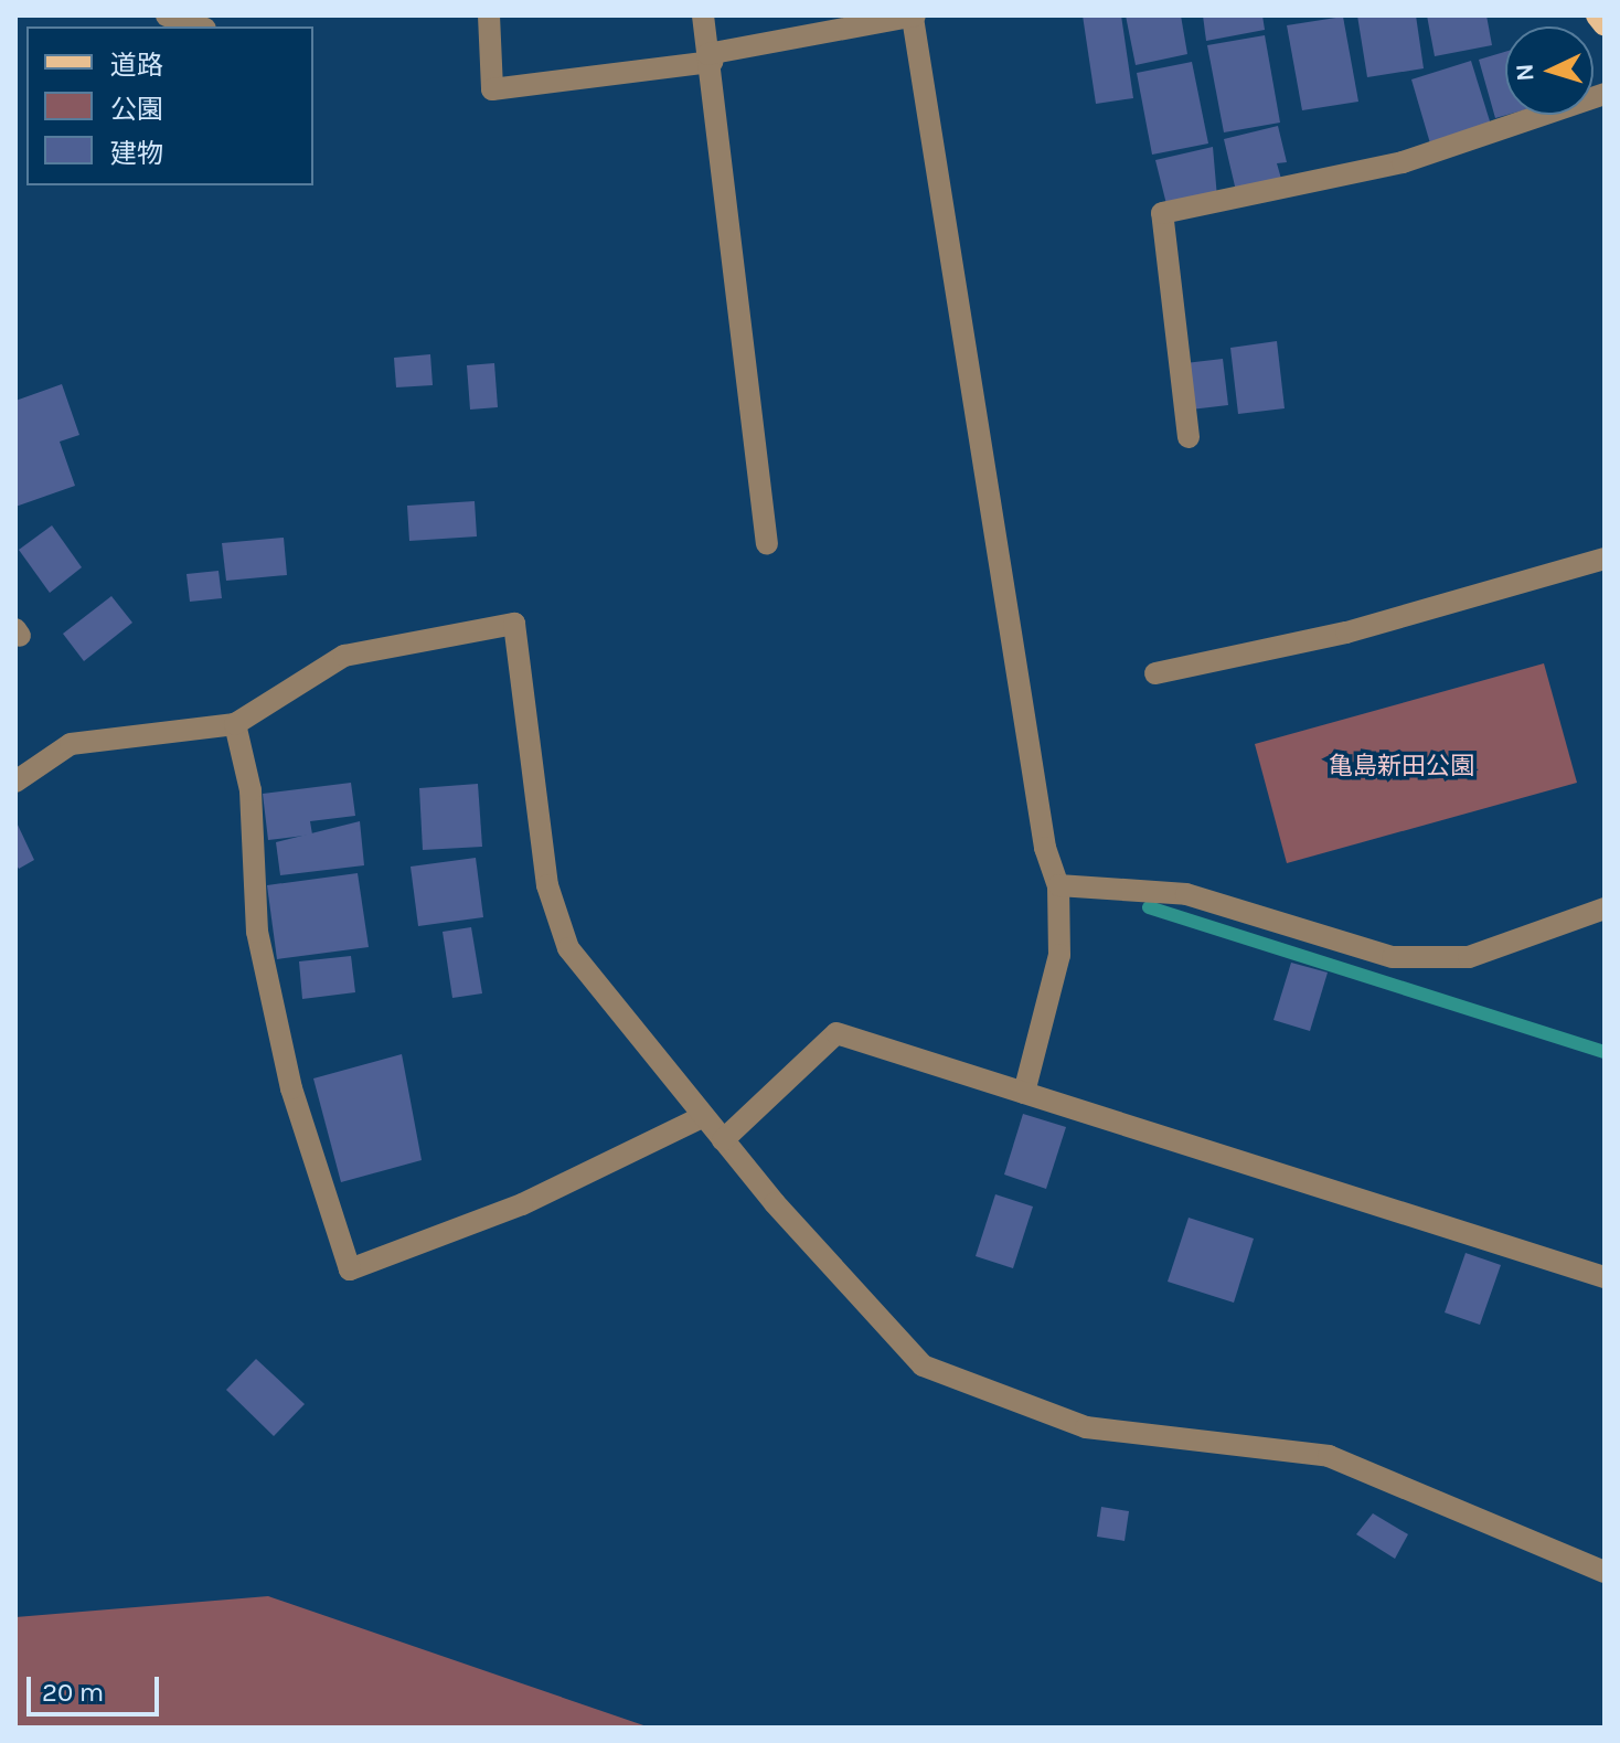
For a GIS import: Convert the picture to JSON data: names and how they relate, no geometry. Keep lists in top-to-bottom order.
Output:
{
  "parks": ["亀島新田公園"],
  "legend": ["道路", "公園", "建物"],
  "scale_bar": "20 m",
  "north": "left"
}
